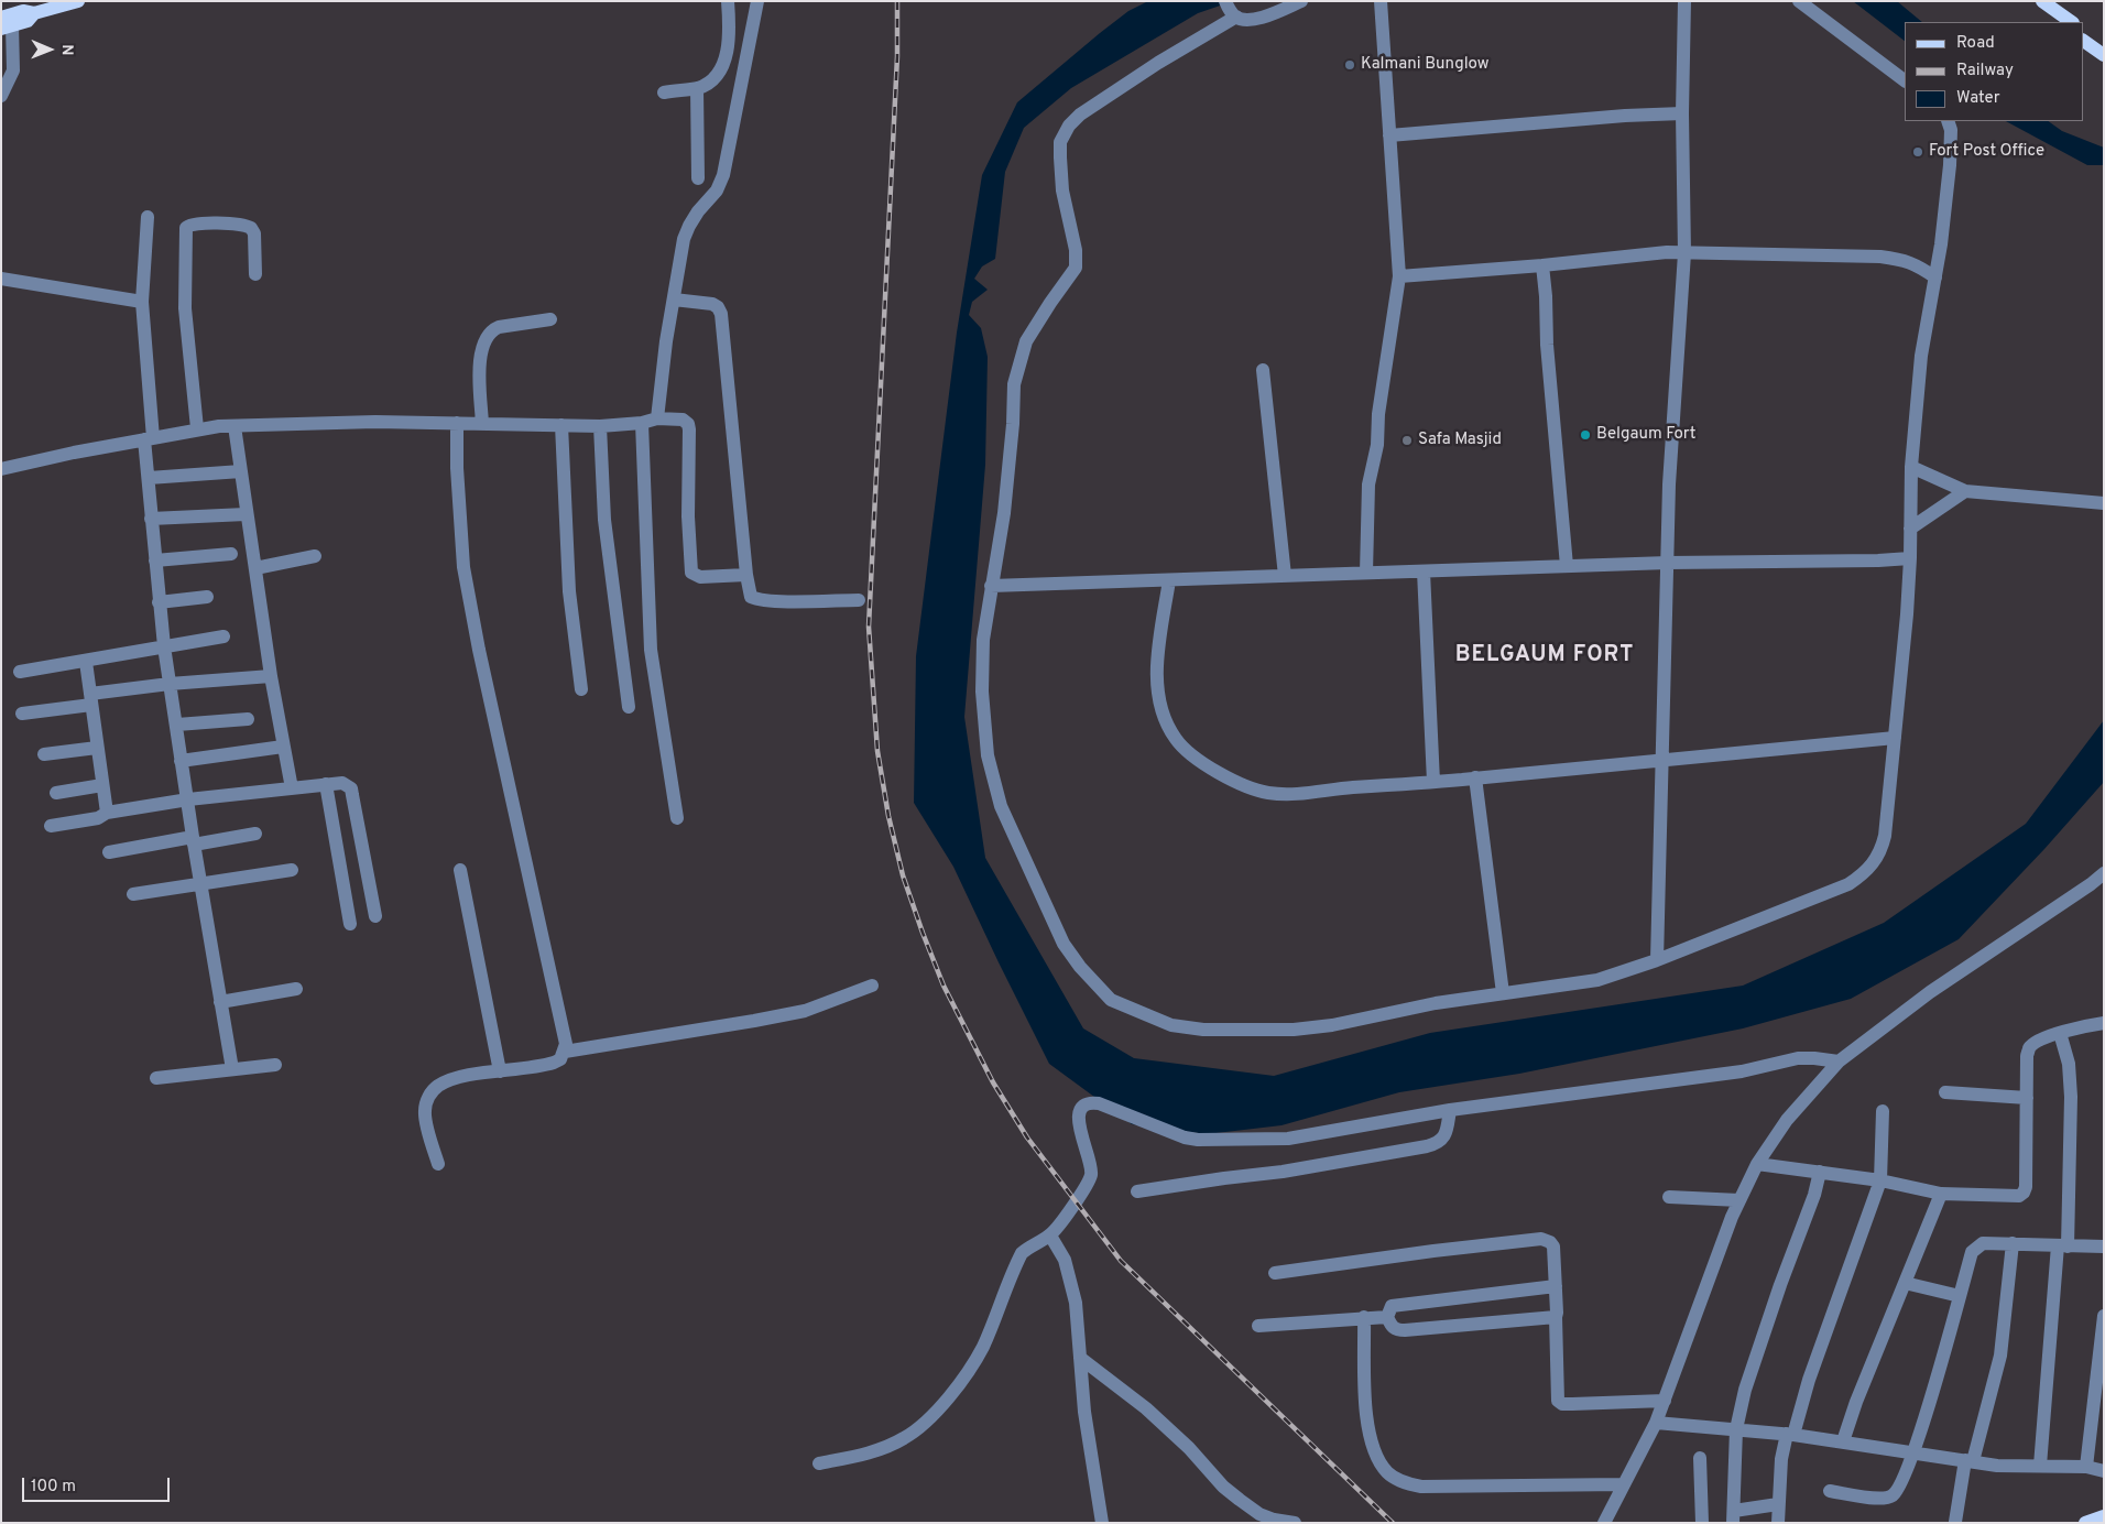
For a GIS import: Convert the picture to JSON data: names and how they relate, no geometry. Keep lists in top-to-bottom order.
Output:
{
  "districts": ["BELGAUM FORT"],
  "places": [
    "Kalmani Bunglow",
    "Fort Post Office",
    "Belgaum Fort",
    "Safa Masjid"
  ],
  "legend": ["Road", "Railway", "Water"],
  "scale_bar": "100 m",
  "north": "right"
}
